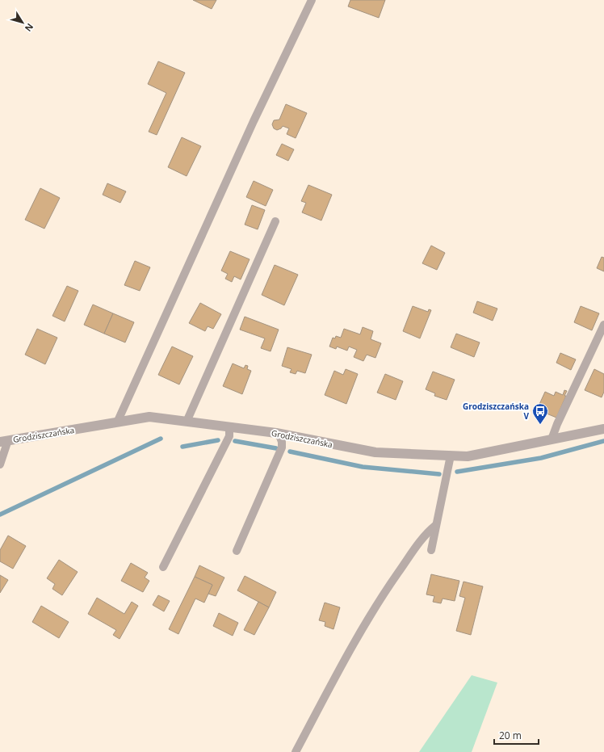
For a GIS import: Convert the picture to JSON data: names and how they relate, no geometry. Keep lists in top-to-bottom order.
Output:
{
  "streets": {
    "street": ["Grodziszczańska"]
  },
  "places": {
    "bus stop": ["Grodziszczańska V"]
  },
  "scale_bar": "20 m",
  "north": "bottom right"
}
